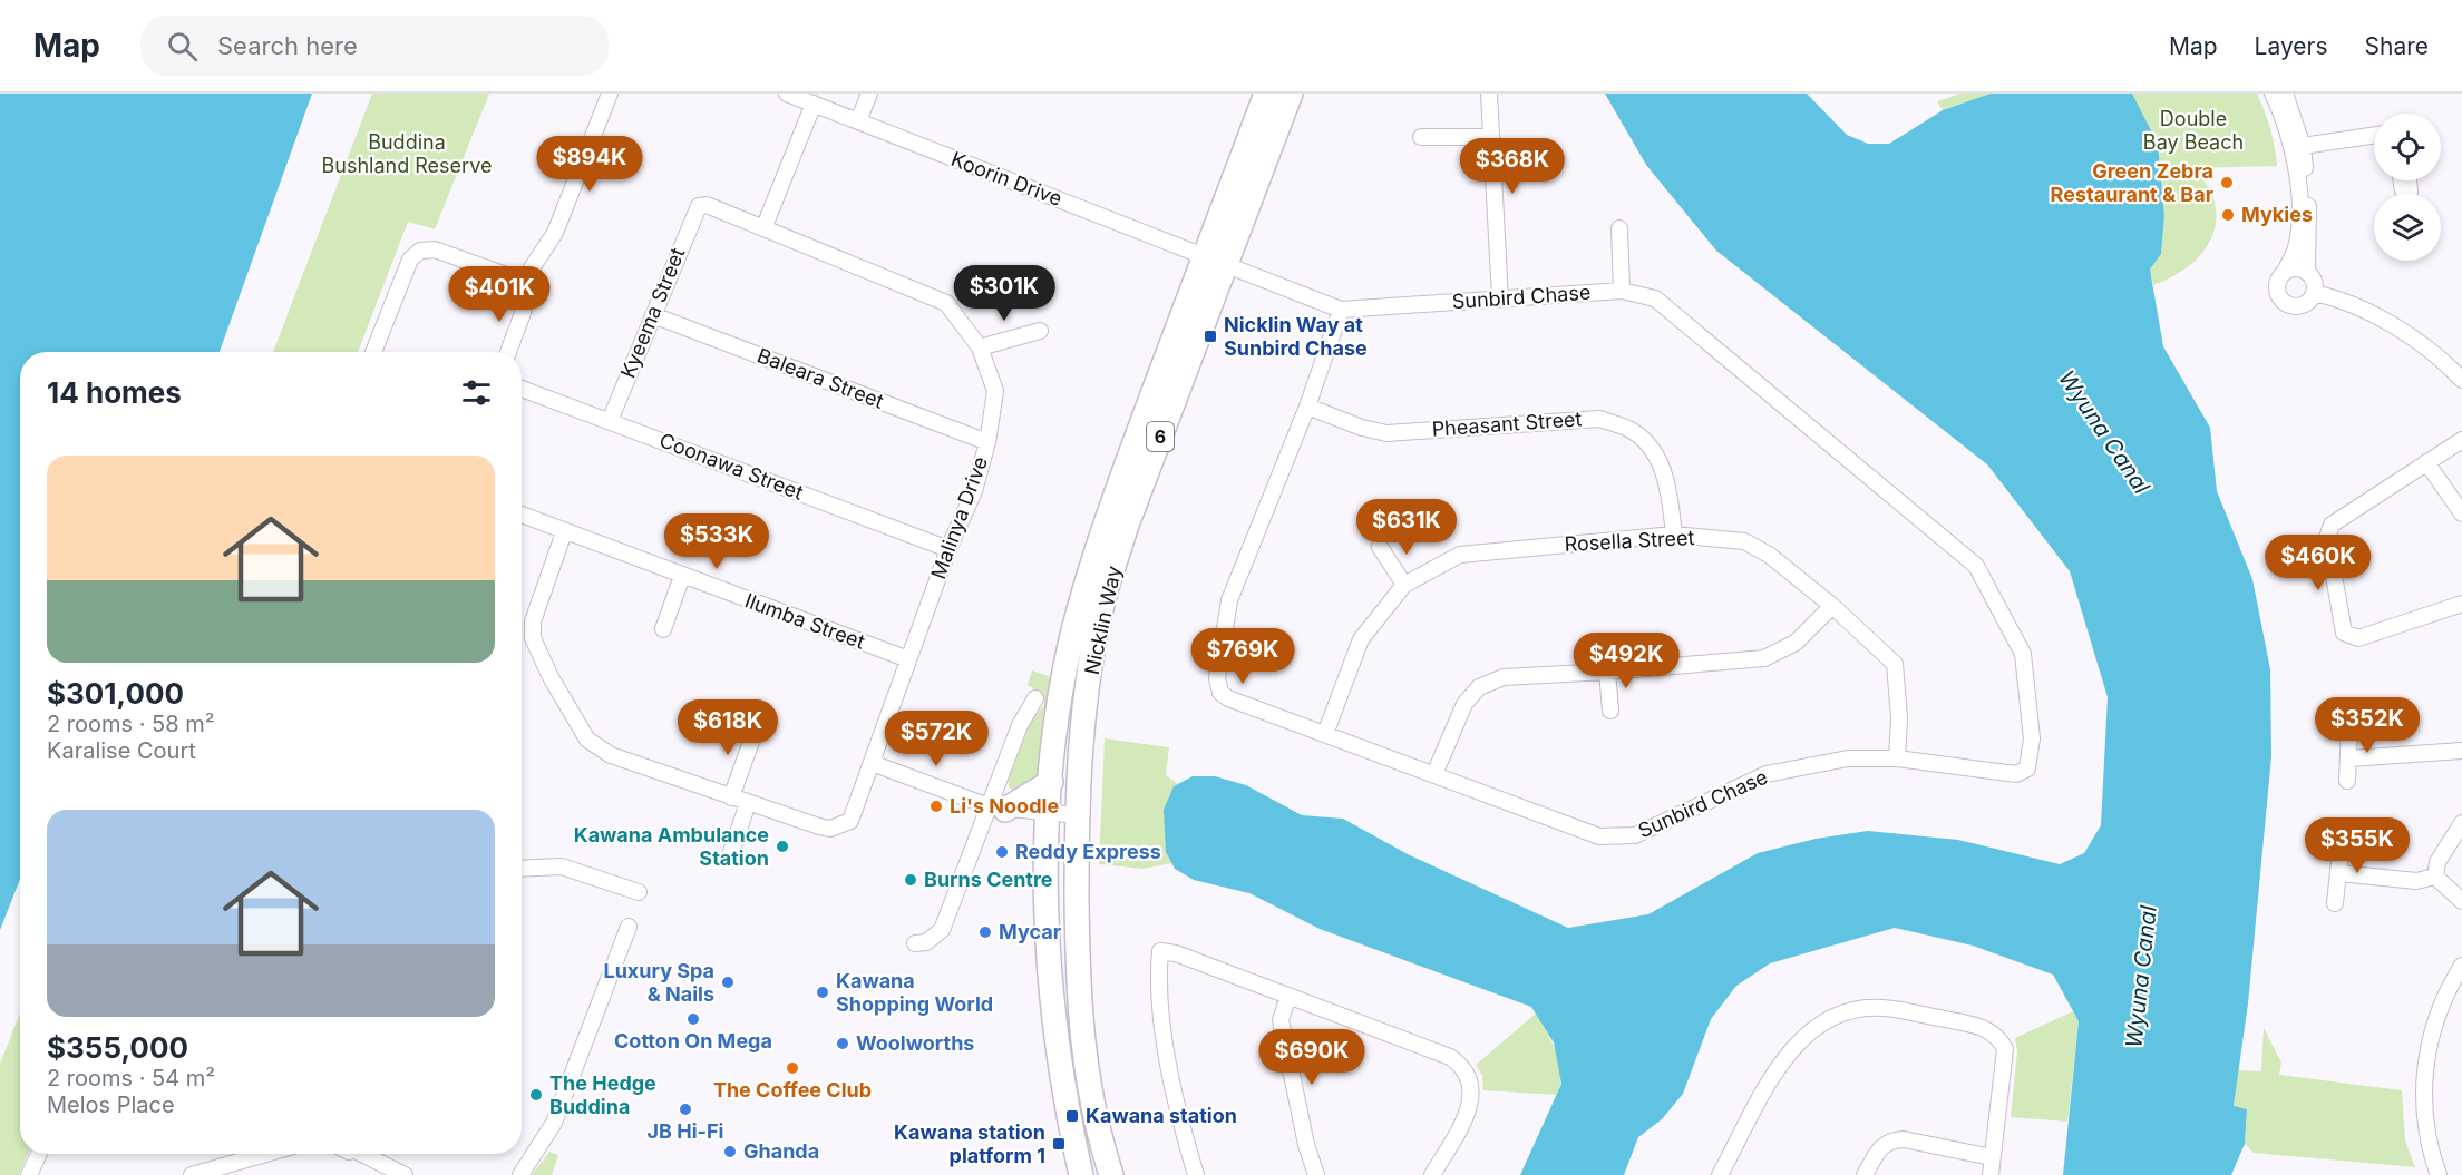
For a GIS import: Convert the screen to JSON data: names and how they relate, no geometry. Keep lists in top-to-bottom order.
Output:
{
  "streets": {
    "highway": ["6", "Nicklin Way"],
    "street": [
      "Koorin Drive",
      "Sunbird Chase",
      "Kyeema Street",
      "Baleara Street",
      "Pheasant Street",
      "Coonawa Street",
      "Malinya Drive",
      "Rosella Street",
      "Ilumba Street"
    ]
  },
  "crossings": [
    ["Koorin Drive", "Sunbird Chase"],
    ["Koorin Drive", "Nicklin Way"],
    ["Sunbird Chase", "Pheasant Street"],
    ["Sunbird Chase", "Rosella Street"],
    ["Sunbird Chase", "Nicklin Way"],
    ["Kyeema Street", "Baleara Street"],
    ["Kyeema Street", "Coonawa Street"],
    ["Kyeema Street", "Malinya Drive"],
    ["Baleara Street", "Malinya Drive"],
    ["Pheasant Street", "Rosella Street"],
    ["Coonawa Street", "Malinya Drive"],
    ["Malinya Drive", "Ilumba Street"]
  ],
  "water": ["Wyuna Canal"],
  "parks": ["Double Bay Beach", "Buddina Bushland Reserve"],
  "places": {
    "other": [
      "Green Zebra Restaurant & Bar",
      "Mykies",
      "Li's Noodle",
      "Kawana Ambulance Station",
      "Reddy Express",
      "Burns Centre",
      "Mycar",
      "Luxury Spa & Nails",
      "Kawana Shopping World",
      "Cotton On Mega",
      "Woolworths",
      "The Coffee Club",
      "The Hedge Buddina",
      "JB Hi-Fi",
      "Ghanda"
    ],
    "transit": ["Nicklin Way at Sunbird Chase", "Kawana station", "Kawana station platform 1"]
  },
  "page": {
    "header": "Map",
    "search": "Search here",
    "nav": ["Map", "Layers", "Share"],
    "price": [
      "$894K",
      "$368K",
      "$301K",
      "$401K",
      "$631K",
      "$533K",
      "$460K",
      "$769K",
      "$492K",
      "$352K",
      "$618K",
      "$572K",
      "$355K",
      "$690K"
    ],
    "heading": "14 homes",
    "list": [
      {
        "name": "$301,000",
        "note": "2 rooms · 58 m² · Karalise Court"
      },
      {
        "name": "$355,000",
        "note": "2 rooms · 54 m² · Melos Place"
      }
    ]
  }
}
